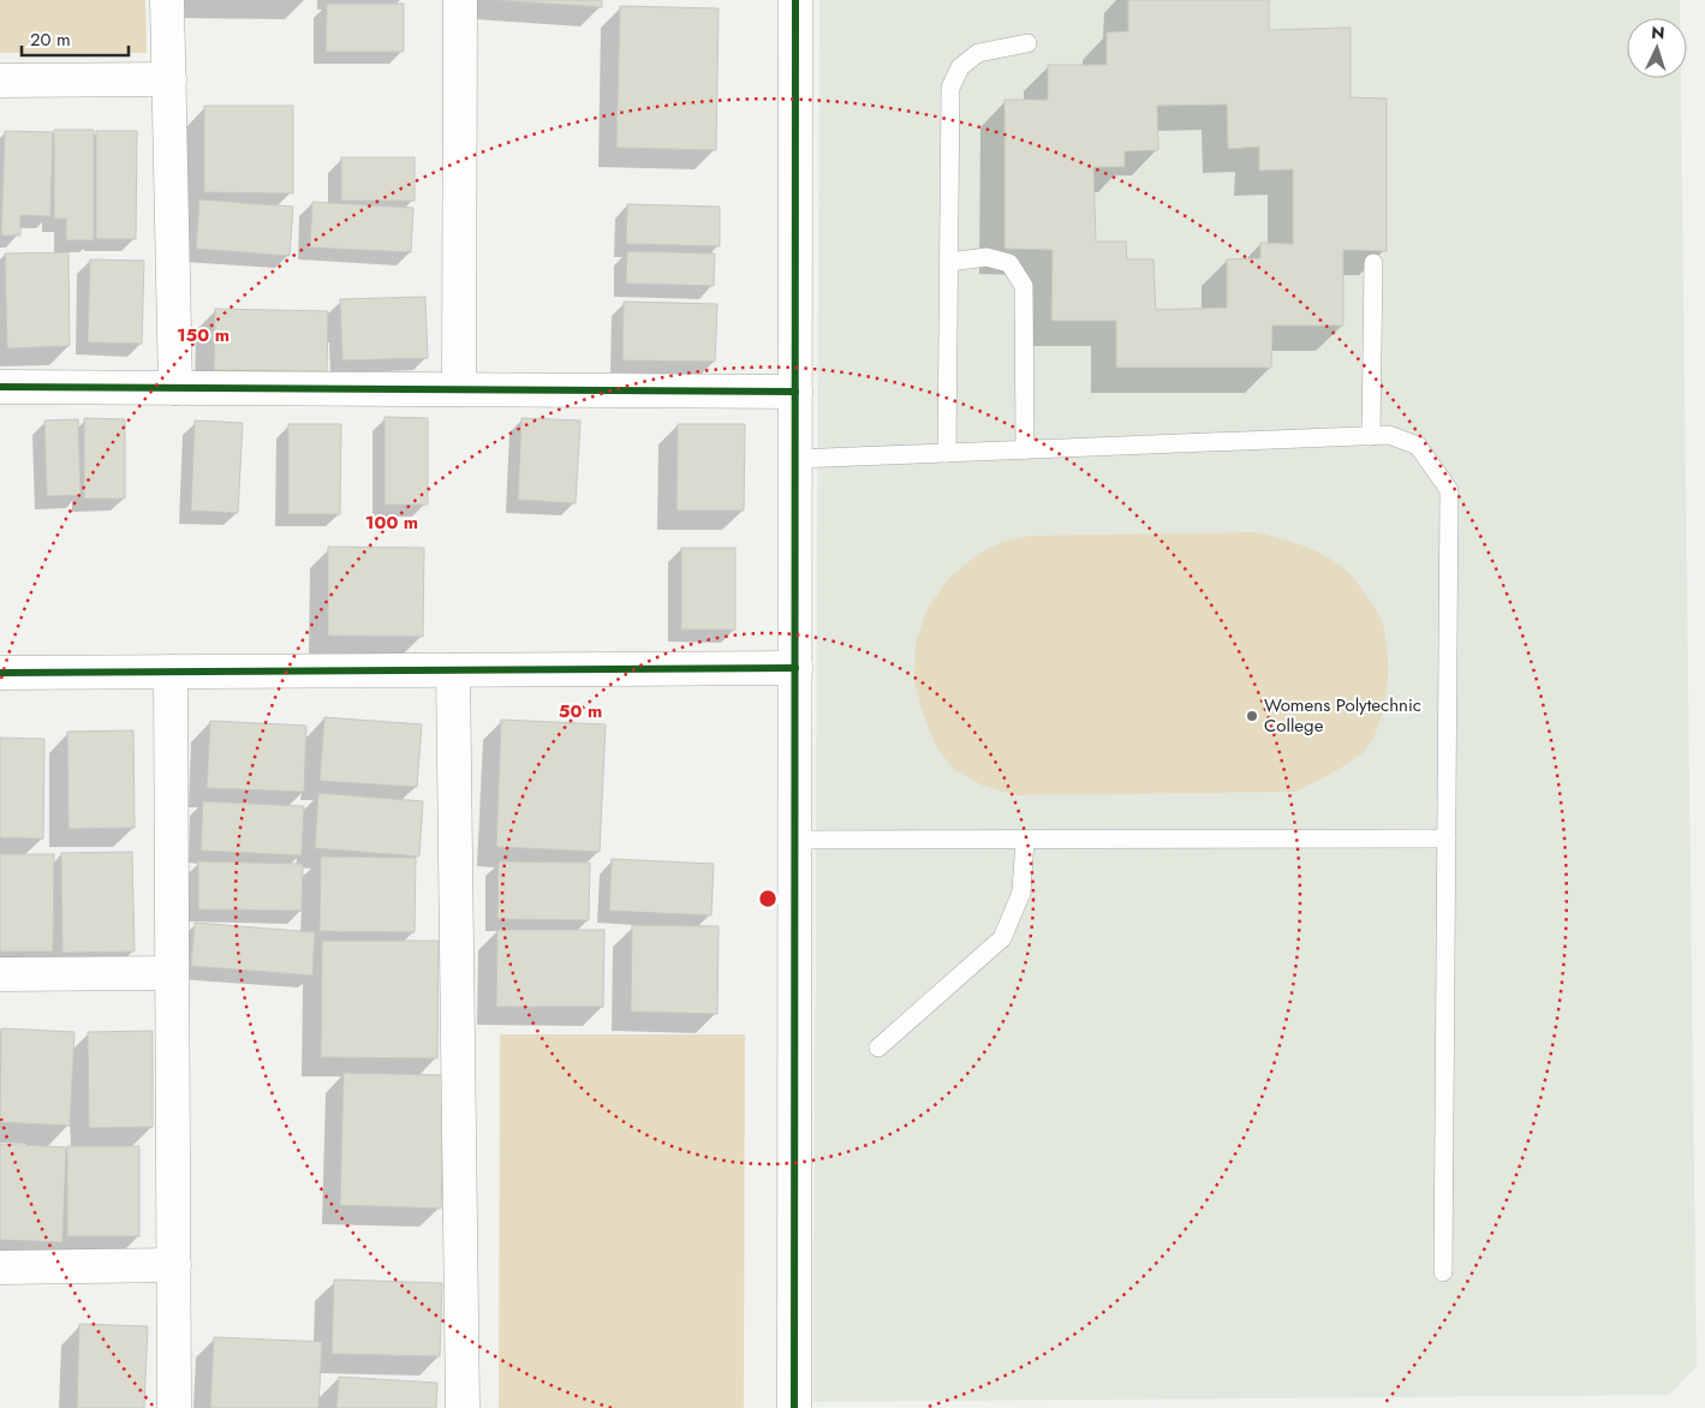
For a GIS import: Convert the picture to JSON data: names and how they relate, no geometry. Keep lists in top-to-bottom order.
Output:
{
  "places": ["Womens Polytechnic College"],
  "scale_bar": "20 m",
  "north": "top",
  "rings": ["150 m", "100 m", "50 m"]
}
